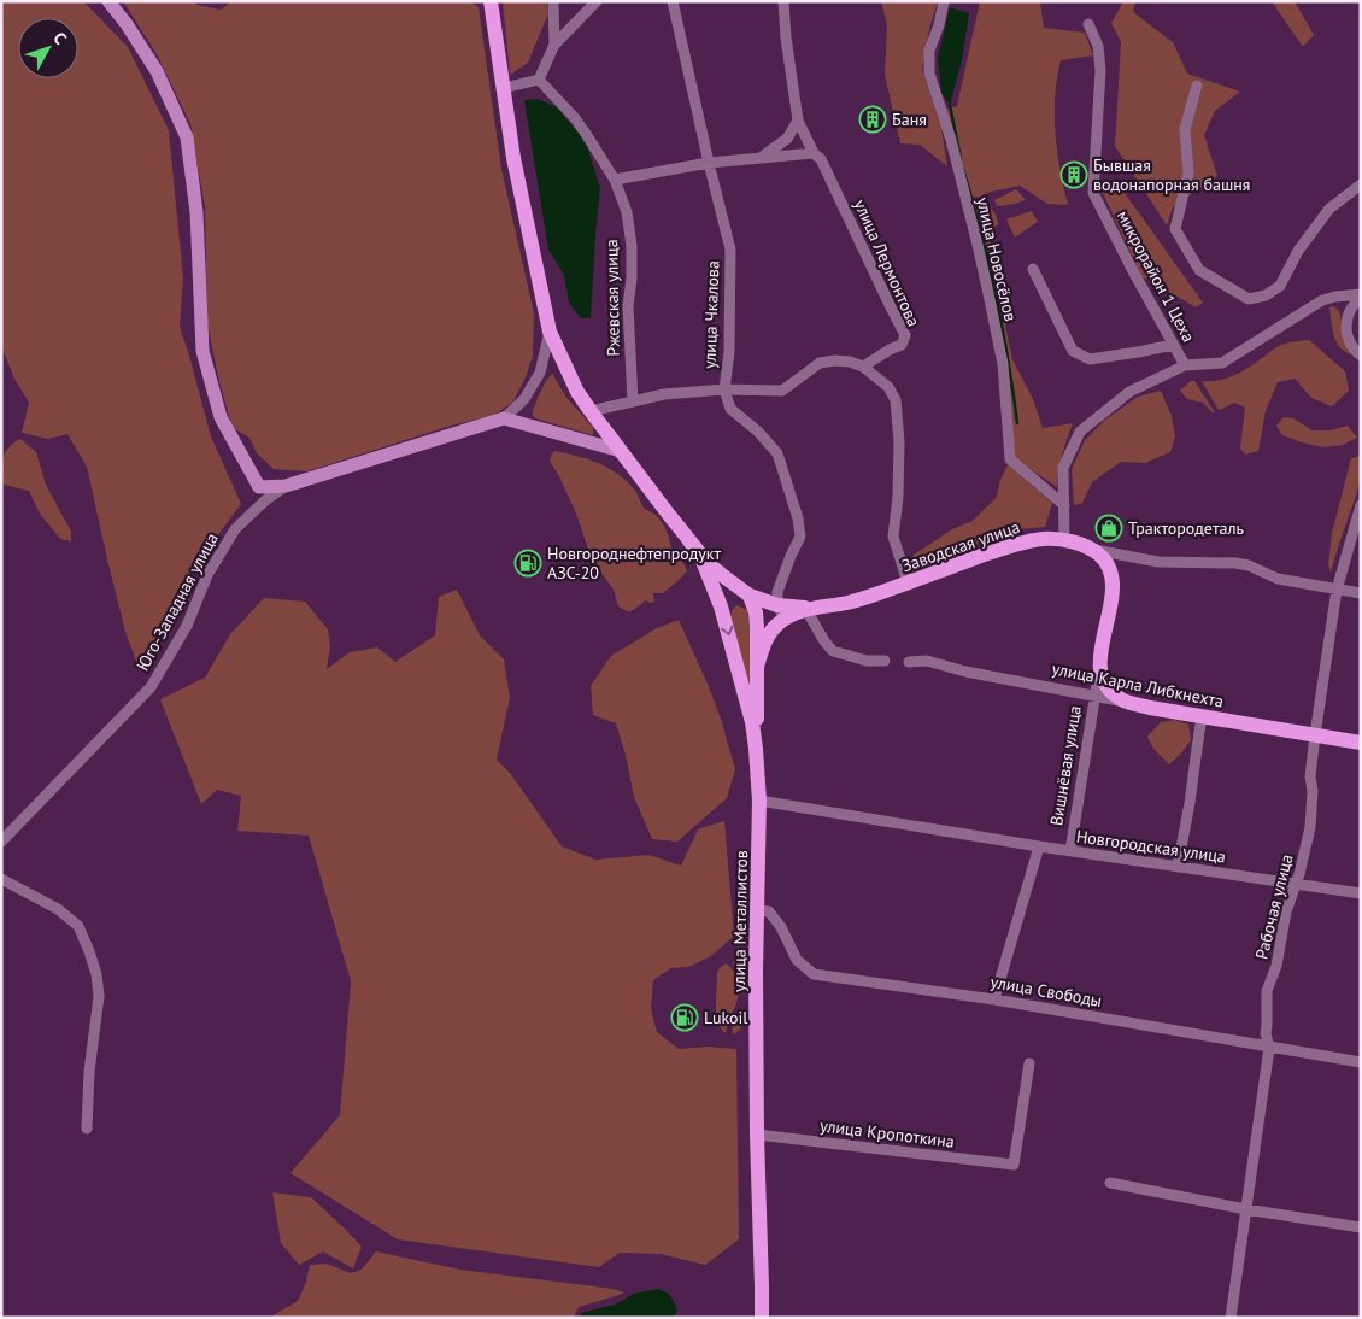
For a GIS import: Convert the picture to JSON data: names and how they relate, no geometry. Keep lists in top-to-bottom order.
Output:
{
  "streets": {
    "main road": [
      "Заводская улица",
      "улица Карла Либкнехта",
      "Вишнёвая улица",
      "улица Металлистов"
    ],
    "street": [
      "улица Новосёлов",
      "улица Лермонтова",
      "микрорайон 1 Цеха",
      "Ржевская улица",
      "улица Чкалова",
      "Юго-Западная улица",
      "Новгородская улица",
      "Рабочая улица",
      "улица Свободы",
      "улица Кропоткина"
    ]
  },
  "crossings": [
    ["улица Чкалова", "Заводская улица"],
    ["Заводская улица", "Вишнёвая улица"],
    ["Заводская улица", "Рабочая улица"],
    ["Заводская улица", "улица Металлистов"],
    ["улица Карла Либкнехта", "Вишнёвая улица"],
    ["улица Карла Либкнехта", "Рабочая улица"],
    ["Вишнёвая улица", "Новгородская улица"],
    ["Вишнёвая улица", "улица Свободы"],
    ["Новгородская улица", "Рабочая улица"],
    ["Новгородская улица", "улица Металлистов"],
    ["Рабочая улица", "улица Свободы"],
    ["улица Металлистов", "улица Свободы"],
    ["улица Металлистов", "улица Кропоткина"]
  ],
  "places": {
    "building": ["Баня", "Бывшая водонапорная башня"],
    "shop": ["Трактородеталь"],
    "fuel station": ["Новгороднефтепродукт АЗС-20", "Lukoil"]
  },
  "north": "top right"
}
